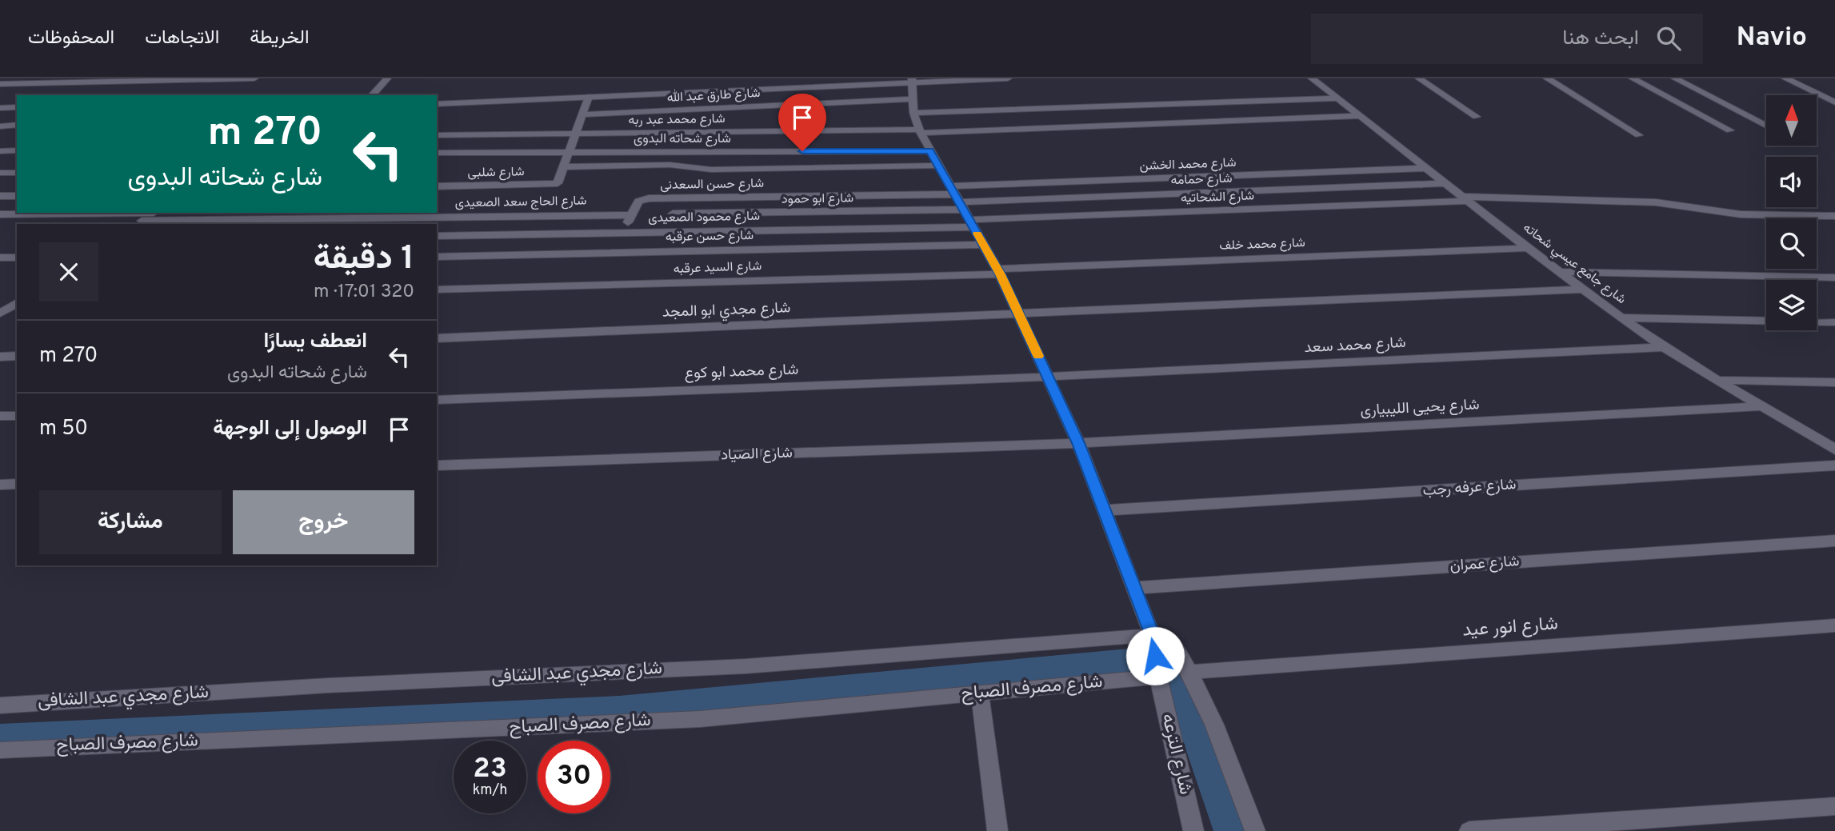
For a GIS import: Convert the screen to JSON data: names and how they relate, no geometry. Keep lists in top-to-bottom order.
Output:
{
  "streets": {
    "street": [
      "شارع طارق عبد الله",
      "شارع محمد عبد ربه",
      "شارع شحاته البدوى",
      "شارع محمد الخشن",
      "شارع شلبى",
      "شارع حمامه",
      "شارع حسن السعدنى",
      "شارع الشحاتيه",
      "شارع ابو حمود",
      "شارع الحاج سعد الصعيدى",
      "شارع محمود الصعيدى",
      "شارع حسن عرقبه",
      "شارع محمد خلف",
      "شارع جامع عيسي شحاته",
      "شارع السيد عرقبه",
      "شارع مجدي ابو المجد",
      "شارع محمد سعد",
      "شارع محمد ابو كوع",
      "شارع يحيى الليبيارى",
      "شارع الصياد",
      "شارع عرفه رجب",
      "شارع عمران",
      "شارع انور عيد",
      "شارع مجدي عبد الشافى",
      "شارع مصرف الصباح",
      "شارع الترعه"
    ]
  },
  "crossings": [
    ["شارع طارق عبد الله", "شارع الترعه"],
    ["شارع محمد عبد ربه", "شارع جامع عيسي شحاته"],
    ["شارع محمد عبد ربه", "شارع الترعه"],
    ["شارع شحاته البدوى", "شارع الترعه"],
    ["شارع محمد الخشن", "شارع حمامه"],
    ["شارع محمد الخشن", "شارع حسن السعدنى"],
    ["شارع محمد الخشن", "شارع الشحاتيه"],
    ["شارع محمد الخشن", "شارع ابو حمود"],
    ["شارع محمد الخشن", "شارع محمود الصعيدى"],
    ["شارع محمد الخشن", "شارع جامع عيسي شحاته"],
    ["شارع محمد الخشن", "شارع الترعه"],
    ["شارع حمامه", "شارع حسن السعدنى"],
    ["شارع حمامه", "شارع الشحاتيه"],
    ["شارع حمامه", "شارع ابو حمود"],
    ["شارع حمامه", "شارع محمود الصعيدى"],
    ["شارع حمامه", "شارع جامع عيسي شحاته"],
    ["شارع حمامه", "شارع الترعه"],
    ["شارع حسن السعدنى", "شارع الشحاتيه"],
    ["شارع حسن السعدنى", "شارع ابو حمود"],
    ["شارع حسن السعدنى", "شارع الحاج سعد الصعيدى"],
    ["شارع حسن السعدنى", "شارع محمود الصعيدى"],
    ["شارع حسن السعدنى", "شارع الترعه"],
    ["شارع الشحاتيه", "شارع ابو حمود"],
    ["شارع الشحاتيه", "شارع محمود الصعيدى"],
    ["شارع الشحاتيه", "شارع جامع عيسي شحاته"],
    ["شارع الشحاتيه", "شارع الترعه"],
    ["شارع ابو حمود", "شارع محمود الصعيدى"],
    ["شارع ابو حمود", "شارع الترعه"],
    ["شارع محمود الصعيدى", "شارع الترعه"],
    ["شارع حسن عرقبه", "شارع الترعه"],
    ["شارع محمد خلف", "شارع جامع عيسي شحاته"],
    ["شارع محمد خلف", "شارع السيد عرقبه"],
    ["شارع محمد خلف", "شارع الترعه"],
    ["شارع جامع عيسي شحاته", "شارع مجدي ابو المجد"],
    ["شارع جامع عيسي شحاته", "شارع محمد سعد"],
    ["شارع جامع عيسي شحاته", "شارع يحيى الليبيارى"],
    ["شارع السيد عرقبه", "شارع الترعه"],
    ["شارع مجدي ابو المجد", "شارع الترعه"],
    ["شارع محمد سعد", "شارع محمد ابو كوع"],
    ["شارع محمد سعد", "شارع الترعه"],
    ["شارع محمد ابو كوع", "شارع الترعه"],
    ["شارع يحيى الليبيارى", "شارع الصياد"],
    ["شارع يحيى الليبيارى", "شارع الترعه"],
    ["شارع الصياد", "شارع الترعه"],
    ["شارع عرفه رجب", "شارع الترعه"],
    ["شارع عمران", "شارع الترعه"],
    ["شارع مجدي عبد الشافى", "شارع الترعه"],
    ["شارع مصرف الصباح", "شارع الترعه"]
  ],
  "north": "top",
  "page": {
    "header": "Navio",
    "search": "ابحث هنا",
    "nav": ["الخريطة", "الاتجاهات", "المحفوظات"],
    "turn": ["270 m", "شارع شحاته البدوى"],
    "heading": ["1 دقيقة", "320 m · 17:01"],
    "list": [
      {
        "name": "انعطف يسارًا",
        "note": "شارع شحاته البدوى",
        "value": "270 m"
      },
      {
        "name": "الوصول إلى الوجهة",
        "value": "50 m"
      }
    ],
    "buttons": ["خروج", "مشاركة"],
    "speed": "23 km/h",
    "limit": "30"
  }
}
